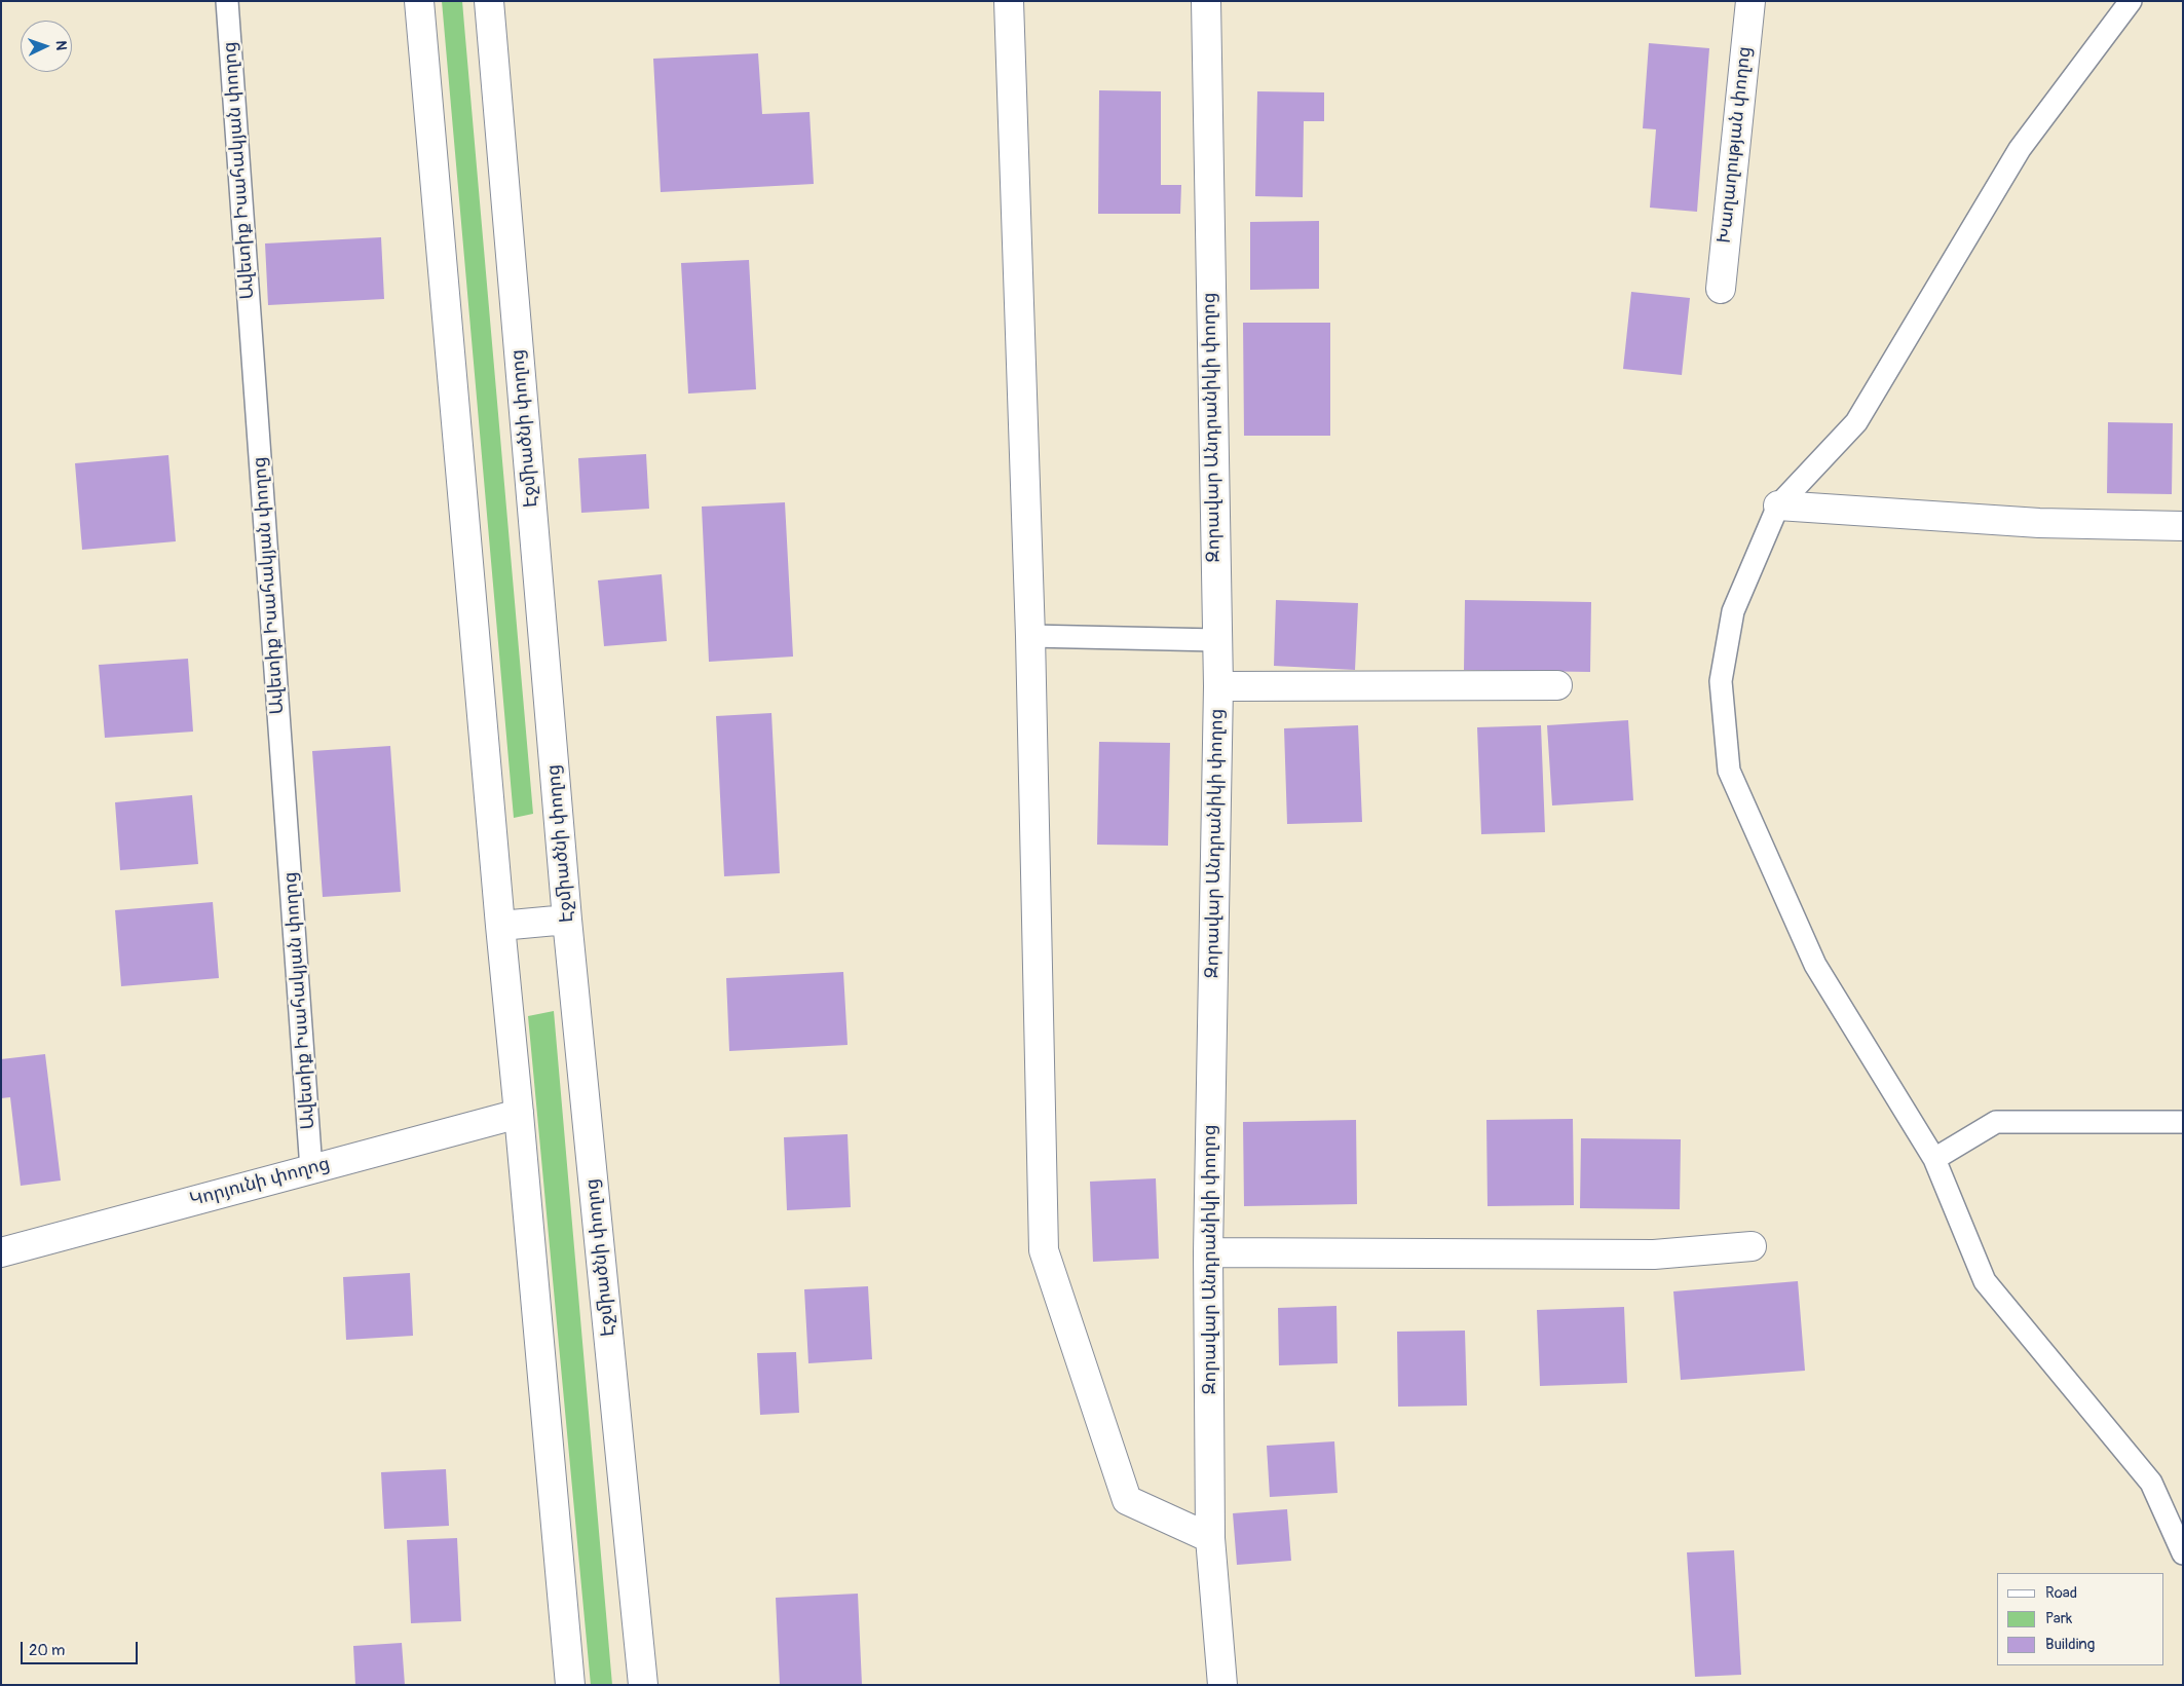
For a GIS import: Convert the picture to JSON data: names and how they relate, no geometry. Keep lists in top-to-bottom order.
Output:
{
  "streets": {
    "main road": [
      "Խաղաղության փողոց",
      "Զորավար Անդրանիկի փողոց",
      "Էջմիածնի փողոց",
      "Կորյունի փողոց"
    ],
    "lane": ["Ավետիք Իսահակյան փողոց"]
  },
  "crossings": [
    ["Ավետիք Իսահակյան փողոց", "Կորյունի փողոց"]
  ],
  "legend": ["Road", "Park", "Building"],
  "scale_bar": "20 m",
  "north": "right"
}
